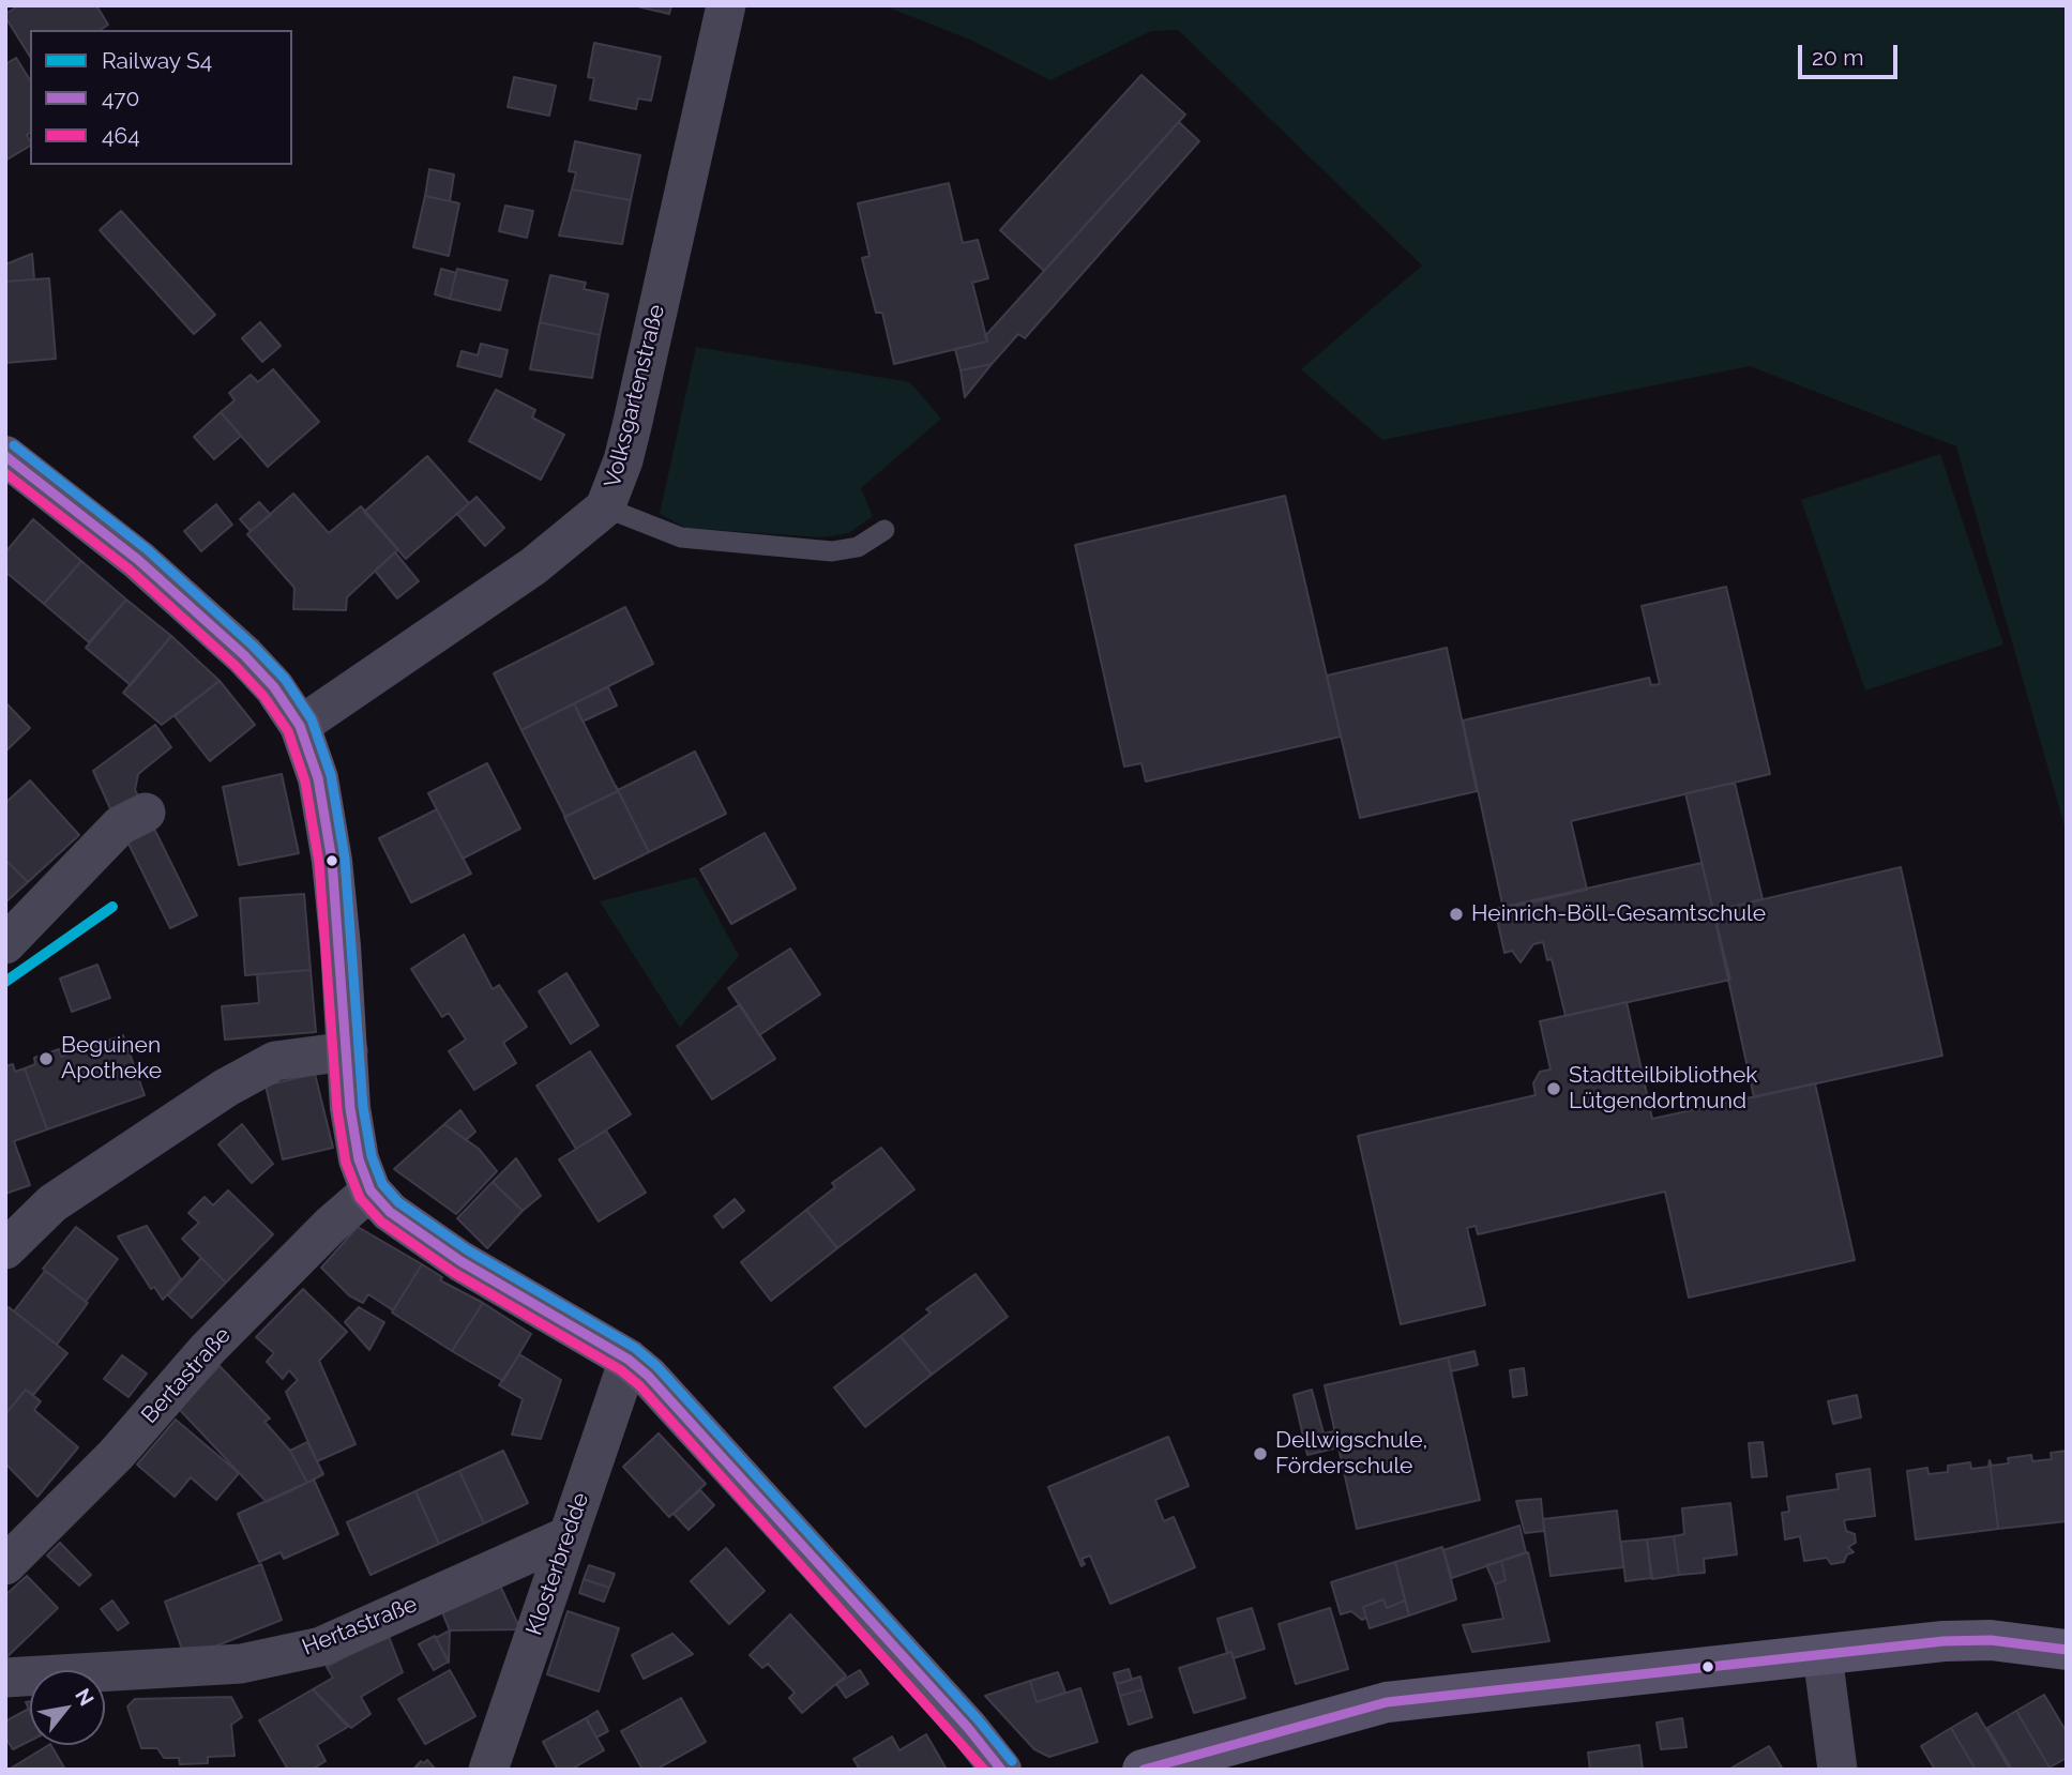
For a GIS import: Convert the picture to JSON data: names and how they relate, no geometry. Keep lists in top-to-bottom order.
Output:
{
  "streets": {
    "street": [
      "Volksgartenstraße",
      "Bertastraße",
      "Klosterbredde",
      "Hertastraße"
    ]
  },
  "crossings": [
    ["Klosterbredde", "Hertastraße"]
  ],
  "places": [
    "Heinrich-Böll-Gesamtschule",
    "Beguinen Apotheke",
    "Stadtteilbibliothek Lütgendortmund",
    "Dellwigschule, Förderschule"
  ],
  "lines": ["transit line 470", "transit line 464", "rail line S4"],
  "legend": ["Railway S4", "470", "464"],
  "scale_bar": "20 m",
  "north": "top right"
}
